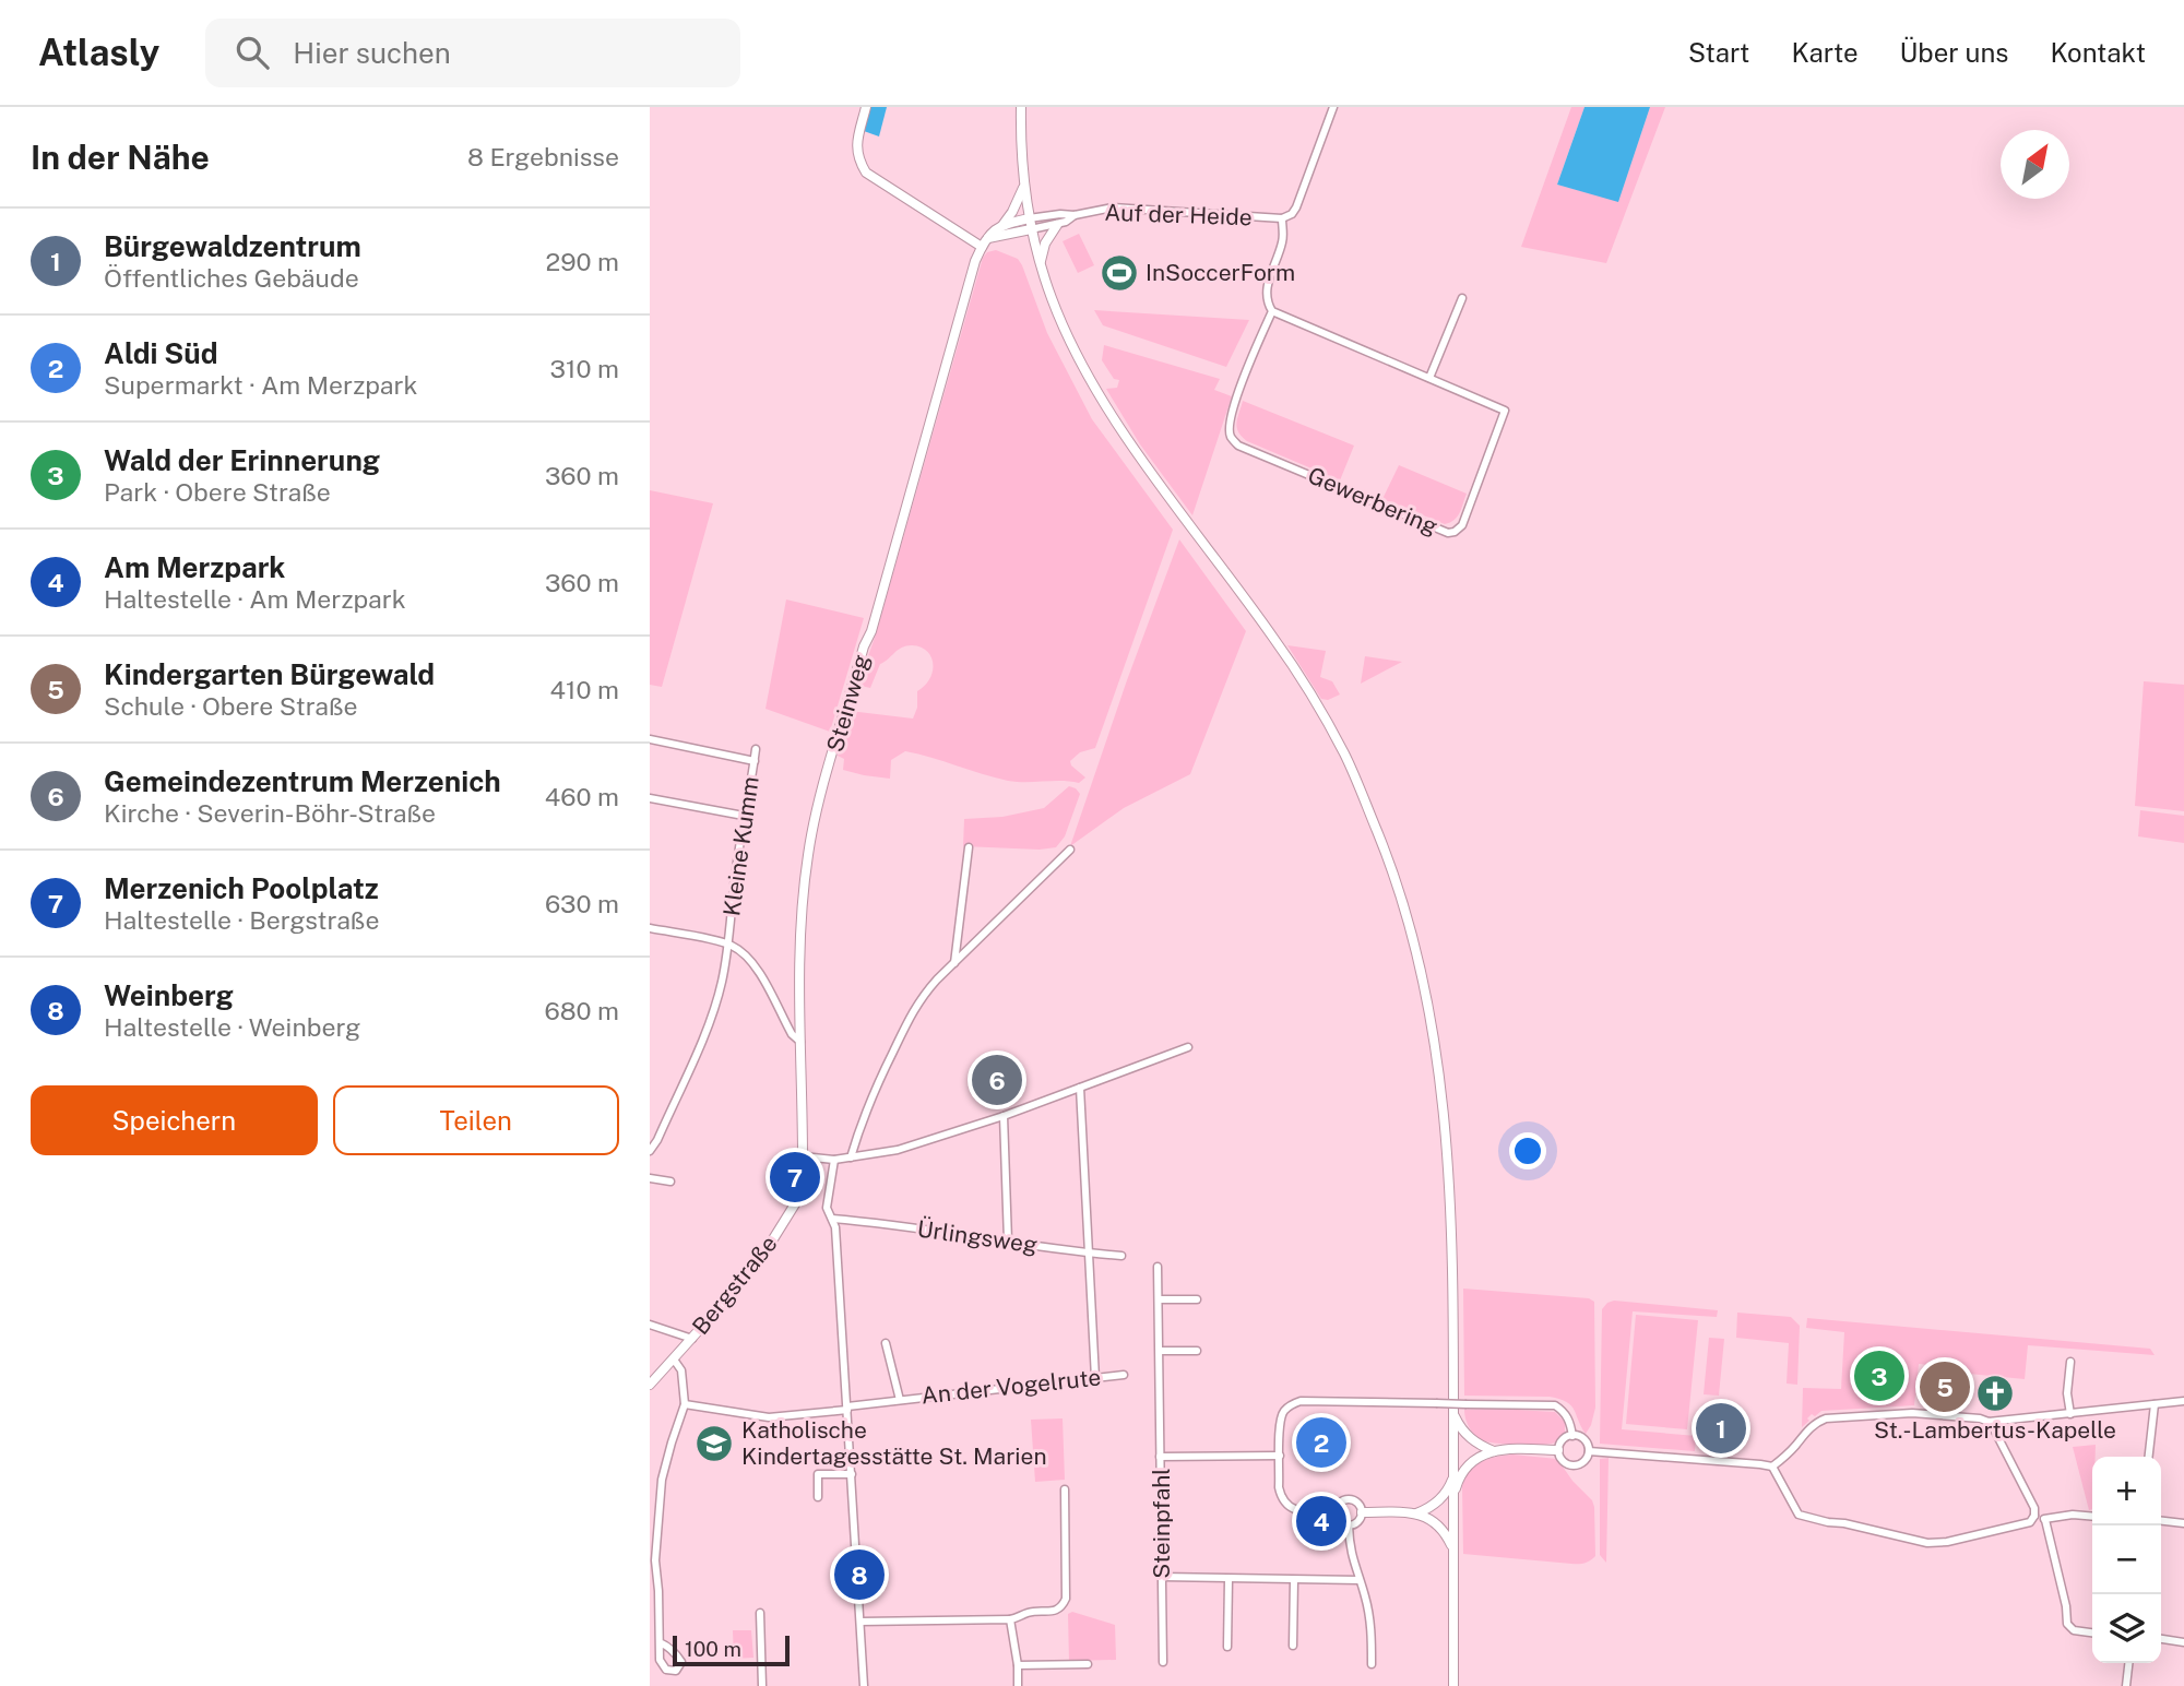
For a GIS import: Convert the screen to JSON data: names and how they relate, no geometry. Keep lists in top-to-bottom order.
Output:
{
  "streets": {
    "main road": ["Steinweg", "Bergstraße"],
    "street": [
      "Auf der Heide",
      "Gewerbering",
      "Kleine Kumm",
      "Ürlingsweg",
      "An der Vogelrute",
      "Steinpfahl"
    ]
  },
  "crossings": [
    ["Auf der Heide", "Gewerbering"],
    ["Steinweg", "Bergstraße"]
  ],
  "places": {
    "sports": ["InSoccerForm"],
    "church": ["St.-Lambertus-Kapelle"],
    "school or university": ["Katholische Kindertagesstätte St. Marien"]
  },
  "scale_bar": "100 m",
  "north": "top right",
  "page": {
    "header": "Atlasly",
    "search": "Hier suchen",
    "nav": [
      "Start",
      "Karte",
      "Über uns",
      "Kontakt"
    ],
    "heading": ["In der Nähe", "8 Ergebnisse"],
    "list": [
      {
        "mark": "1",
        "name": "Bürgewaldzentrum",
        "note": "Öffentliches Gebäude",
        "value": "290 m"
      },
      {
        "mark": "2",
        "name": "Aldi Süd",
        "note": "Supermarkt · Am Merzpark",
        "value": "310 m"
      },
      {
        "mark": "3",
        "name": "Wald der Erinnerung",
        "note": "Park · Obere Straße",
        "value": "360 m"
      },
      {
        "mark": "4",
        "name": "Am Merzpark",
        "note": "Haltestelle · Am Merzpark",
        "value": "360 m"
      },
      {
        "mark": "5",
        "name": "Kindergarten Bürgewald",
        "note": "Schule · Obere Straße",
        "value": "410 m"
      },
      {
        "mark": "6",
        "name": "Gemeindezentrum Merzenich",
        "note": "Kirche · Severin-Böhr-Straße",
        "value": "460 m"
      },
      {
        "mark": "7",
        "name": "Merzenich Poolplatz",
        "note": "Haltestelle · Bergstraße",
        "value": "630 m"
      },
      {
        "mark": "8",
        "name": "Weinberg",
        "note": "Haltestelle · Weinberg",
        "value": "680 m"
      }
    ],
    "pins": [
      "6",
      "7",
      "3",
      "5",
      "1",
      "2",
      "4",
      "8"
    ],
    "buttons": ["Speichern", "Teilen"],
    "map_buttons": ["+", "−"],
    "scale": "100 m"
  }
}
